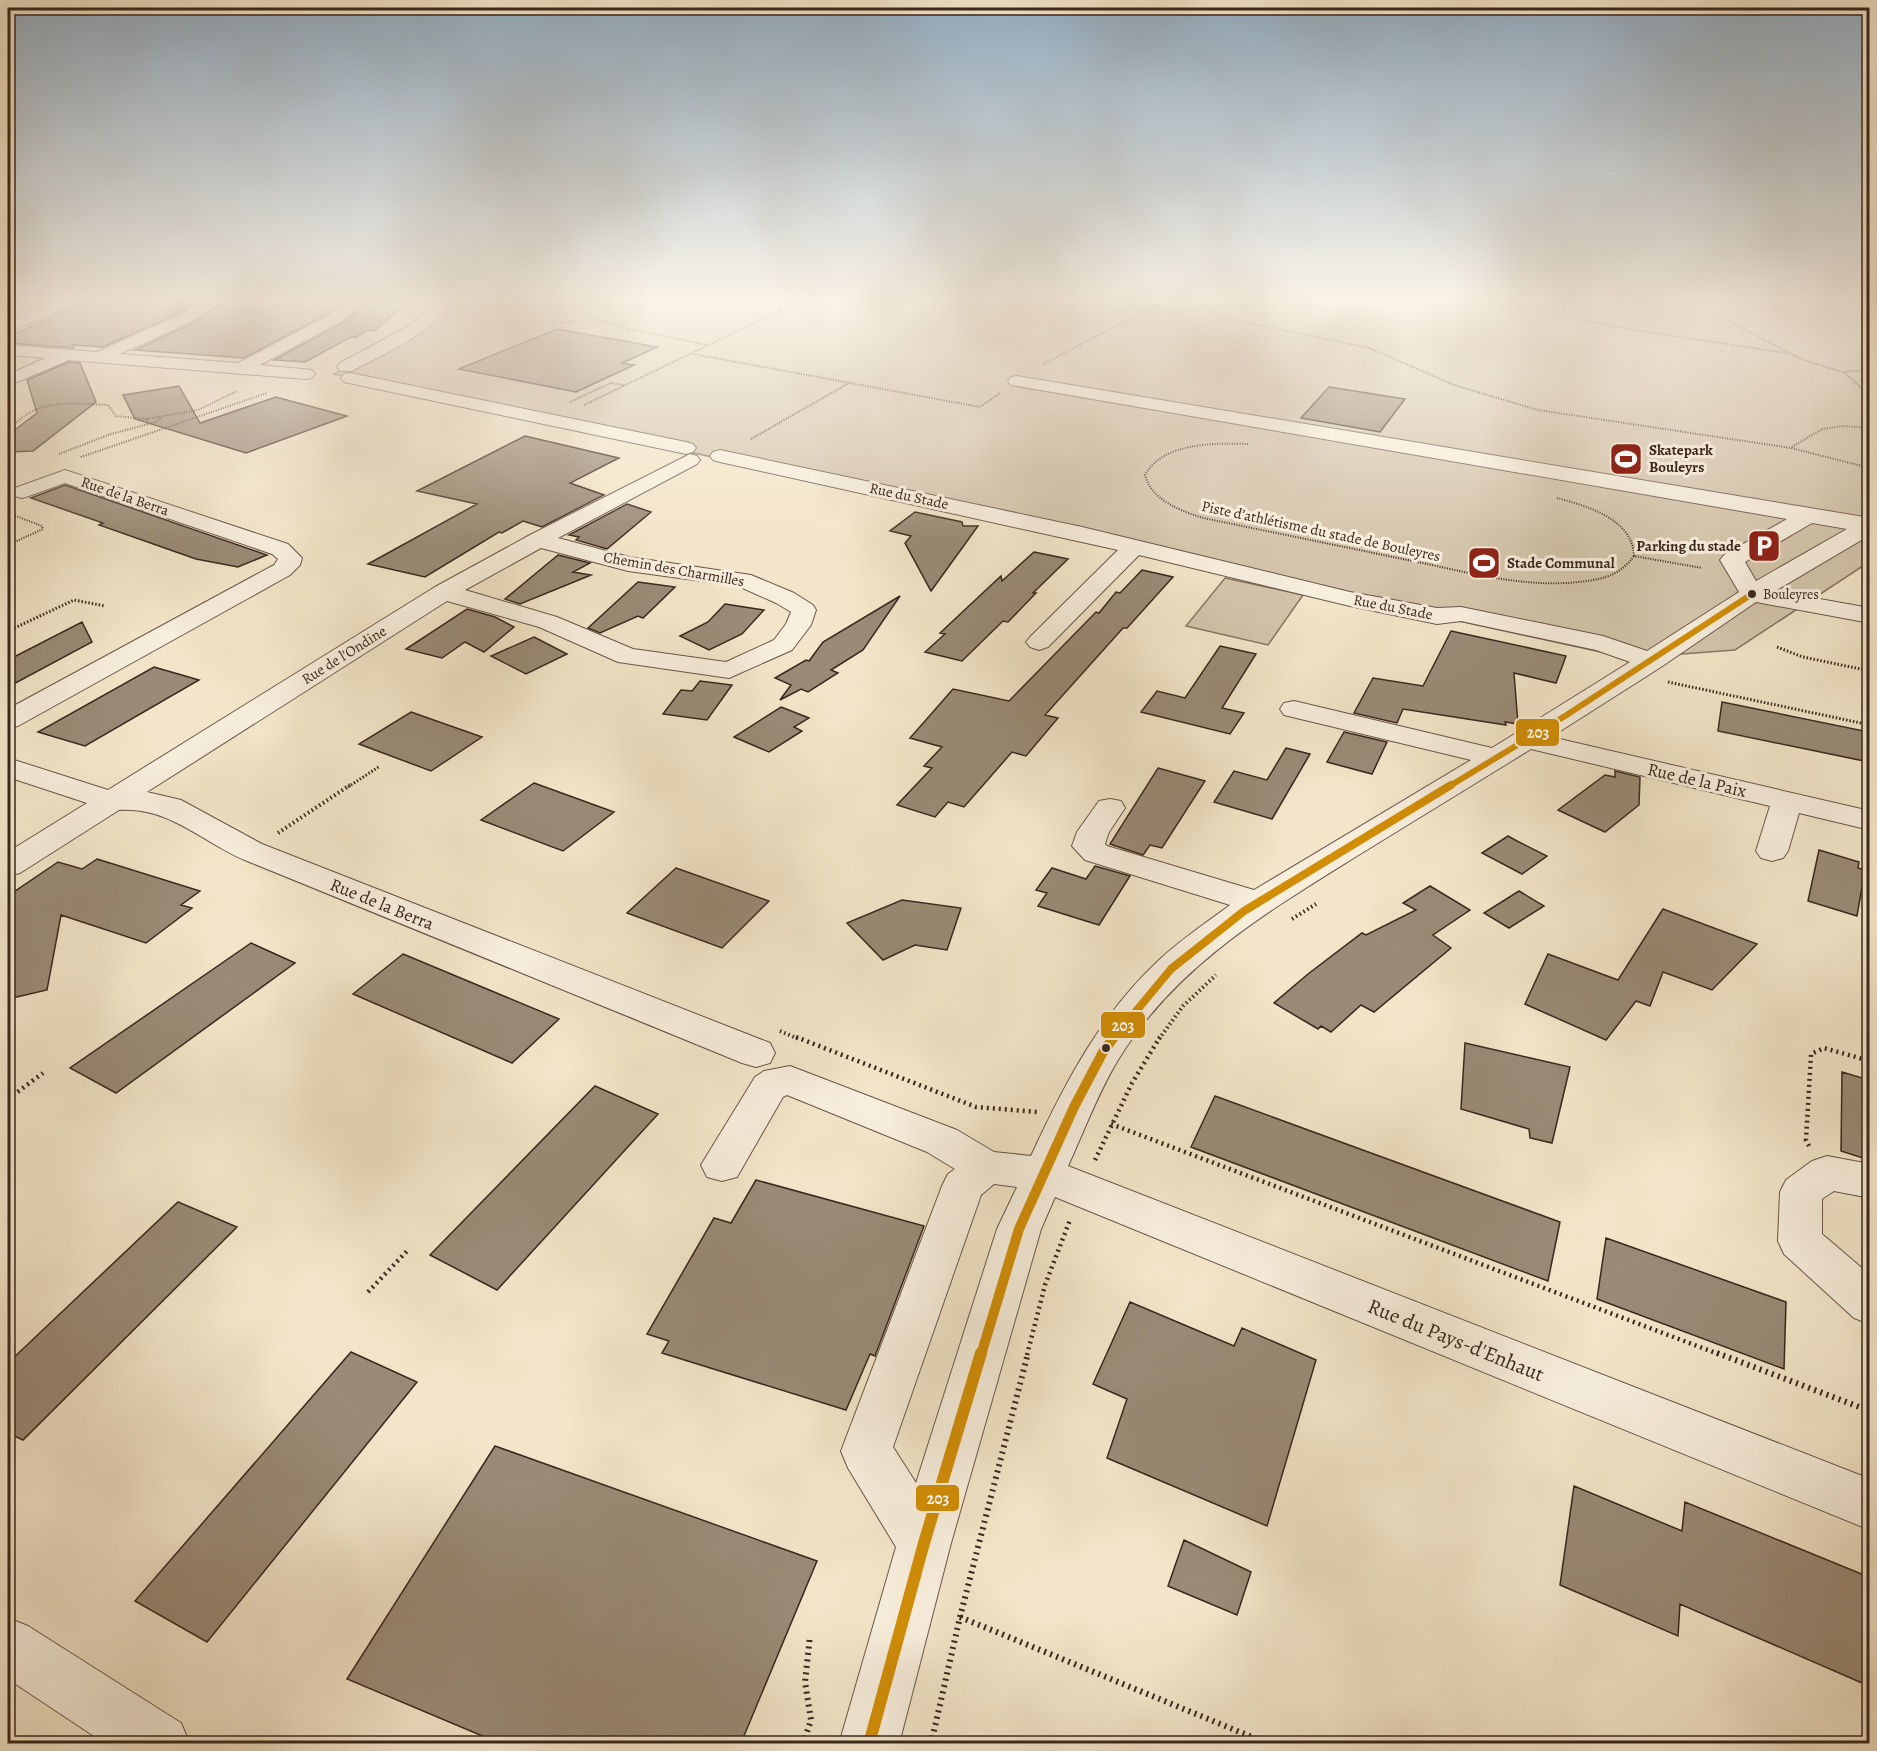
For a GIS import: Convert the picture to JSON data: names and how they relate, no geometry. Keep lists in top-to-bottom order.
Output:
{
  "streets": {
    "street": [
      "Rue de la Berra",
      "Rue du Stade",
      "Chemin des Charmilles",
      "Rue de l'Ondine",
      "Rue de la Paix",
      "Rue du Pays-d'Enhaut"
    ],
    "path": ["Piste d’athlétisme du stade de Bouleyres"]
  },
  "crossings": [
    ["Rue de la Berra", "Rue de l'Ondine"],
    ["Rue du Stade", "Rue de l'Ondine"],
    ["Chemin des Charmilles", "Rue de l'Ondine"]
  ],
  "places": {
    "sports": ["Skatepark Bouleyrs", "Stade Communal"],
    "parking": ["Parking du stade"],
    "other": ["Bouleyres"]
  },
  "lines": ["transit line 203"]
}
